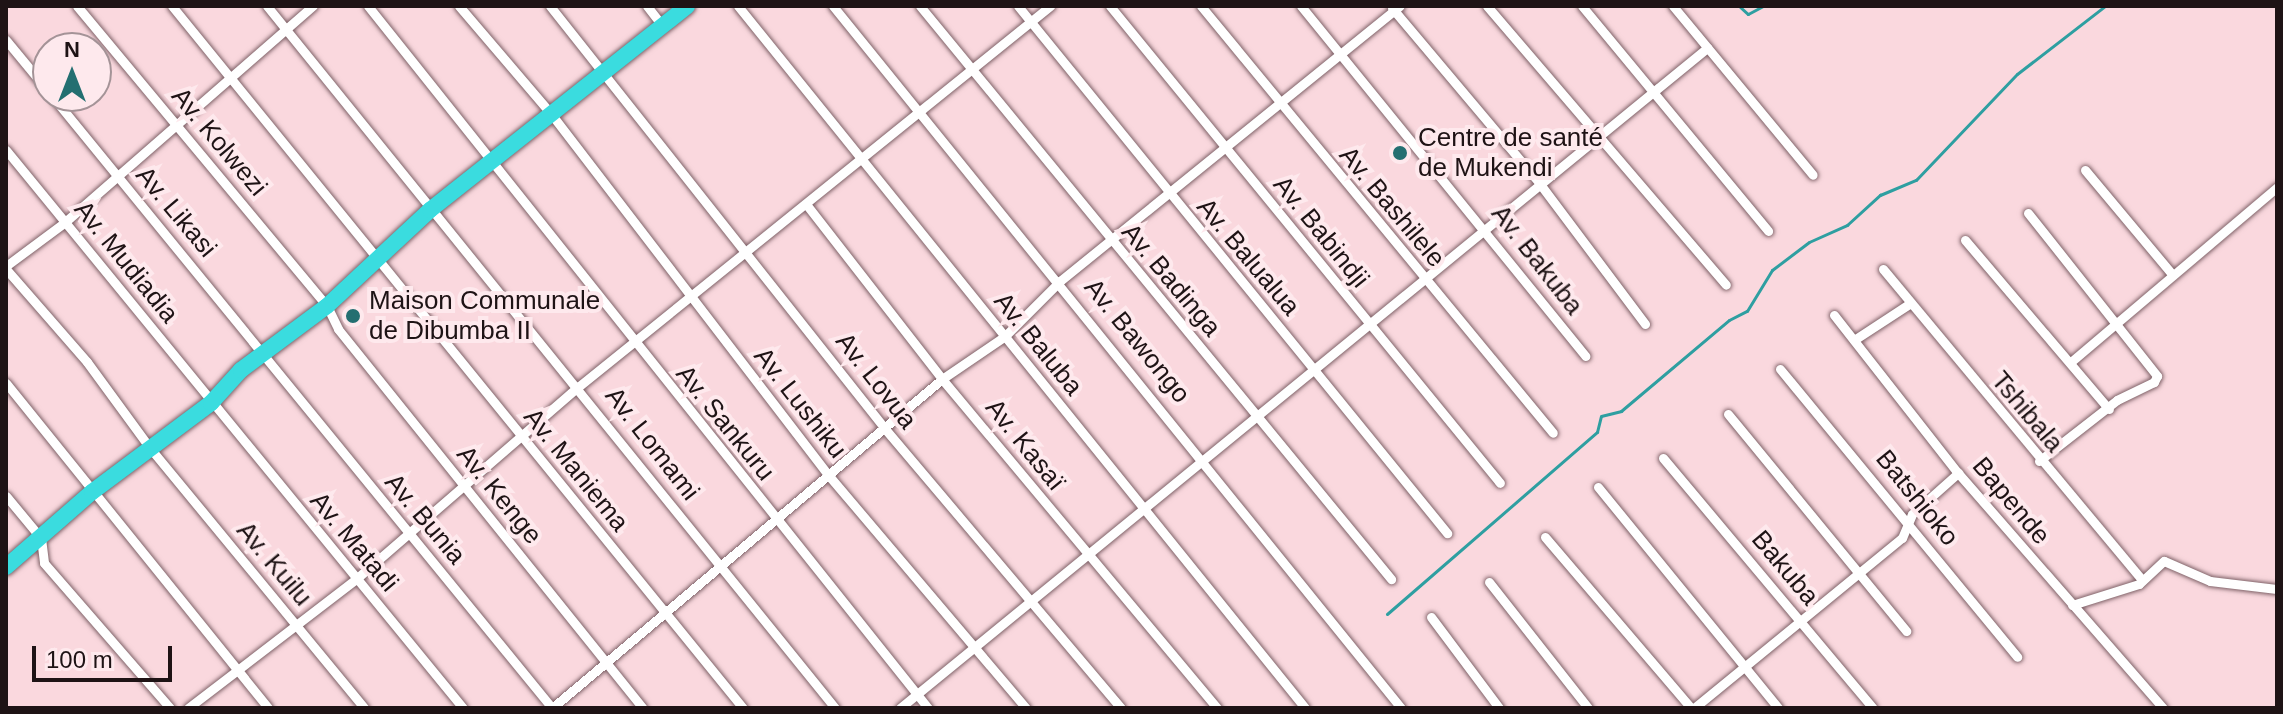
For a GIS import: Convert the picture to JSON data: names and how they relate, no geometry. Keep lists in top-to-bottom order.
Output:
{
  "streets": {
    "street": [
      "Av. Kolwezi",
      "Av. Bashilele",
      "Av. Likasi",
      "Av. Babindji",
      "Av. Balualua",
      "Av. Bakuba",
      "Av. Mudiadia",
      "Av. Badinga",
      "Av. Bawongo",
      "Av. Baluba",
      "Av. Lovua",
      "Av. Lushiku",
      "Tshibala",
      "Av. Sankuru",
      "Av. Lomami",
      "Av. Kasaï",
      "Av. Maniema",
      "Av. Kenge",
      "Batshioko",
      "Bapende",
      "Av. Bunia",
      "Av. Matadi",
      "Av. Kuilu",
      "Bakuba"
    ]
  },
  "crossings": [
    ["Av. Kolwezi", "Av. Kenge"],
    ["Av. Likasi", "Av. Bunia"],
    ["Av. Mudiadia", "Av. Matadi"]
  ],
  "places": ["Centre de santé de Mukendi", "Maison Communale de Dibumba II"],
  "scale_bar": "100 m",
  "north": "top"
}
